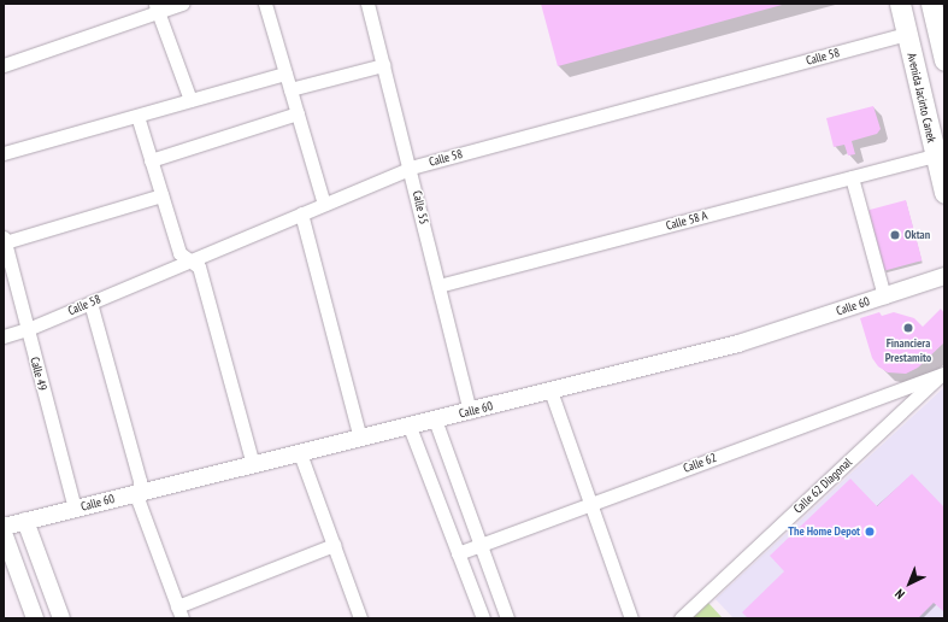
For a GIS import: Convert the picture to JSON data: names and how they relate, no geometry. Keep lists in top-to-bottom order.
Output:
{
  "streets": {
    "main road": ["Avenida Jacinto Canek"],
    "street": [
      "Calle 58",
      "Calle 55",
      "Calle 58 A",
      "Calle 60",
      "Calle 49",
      "Calle 62",
      "Calle 62 Diagonal"
    ]
  },
  "crossings": [
    ["Calle 58", "Avenida Jacinto Canek"],
    ["Calle 58", "Calle 55"],
    ["Calle 58", "Calle 49"],
    ["Avenida Jacinto Canek", "Calle 58 A"],
    ["Calle 55", "Calle 58 A"],
    ["Calle 55", "Calle 60"],
    ["Calle 60", "Calle 49"],
    ["Calle 62", "Calle 62 Diagonal"]
  ],
  "places": ["Oktan", "Financiera Prestamito", "The Home Depot"],
  "north": "bottom left"
}
